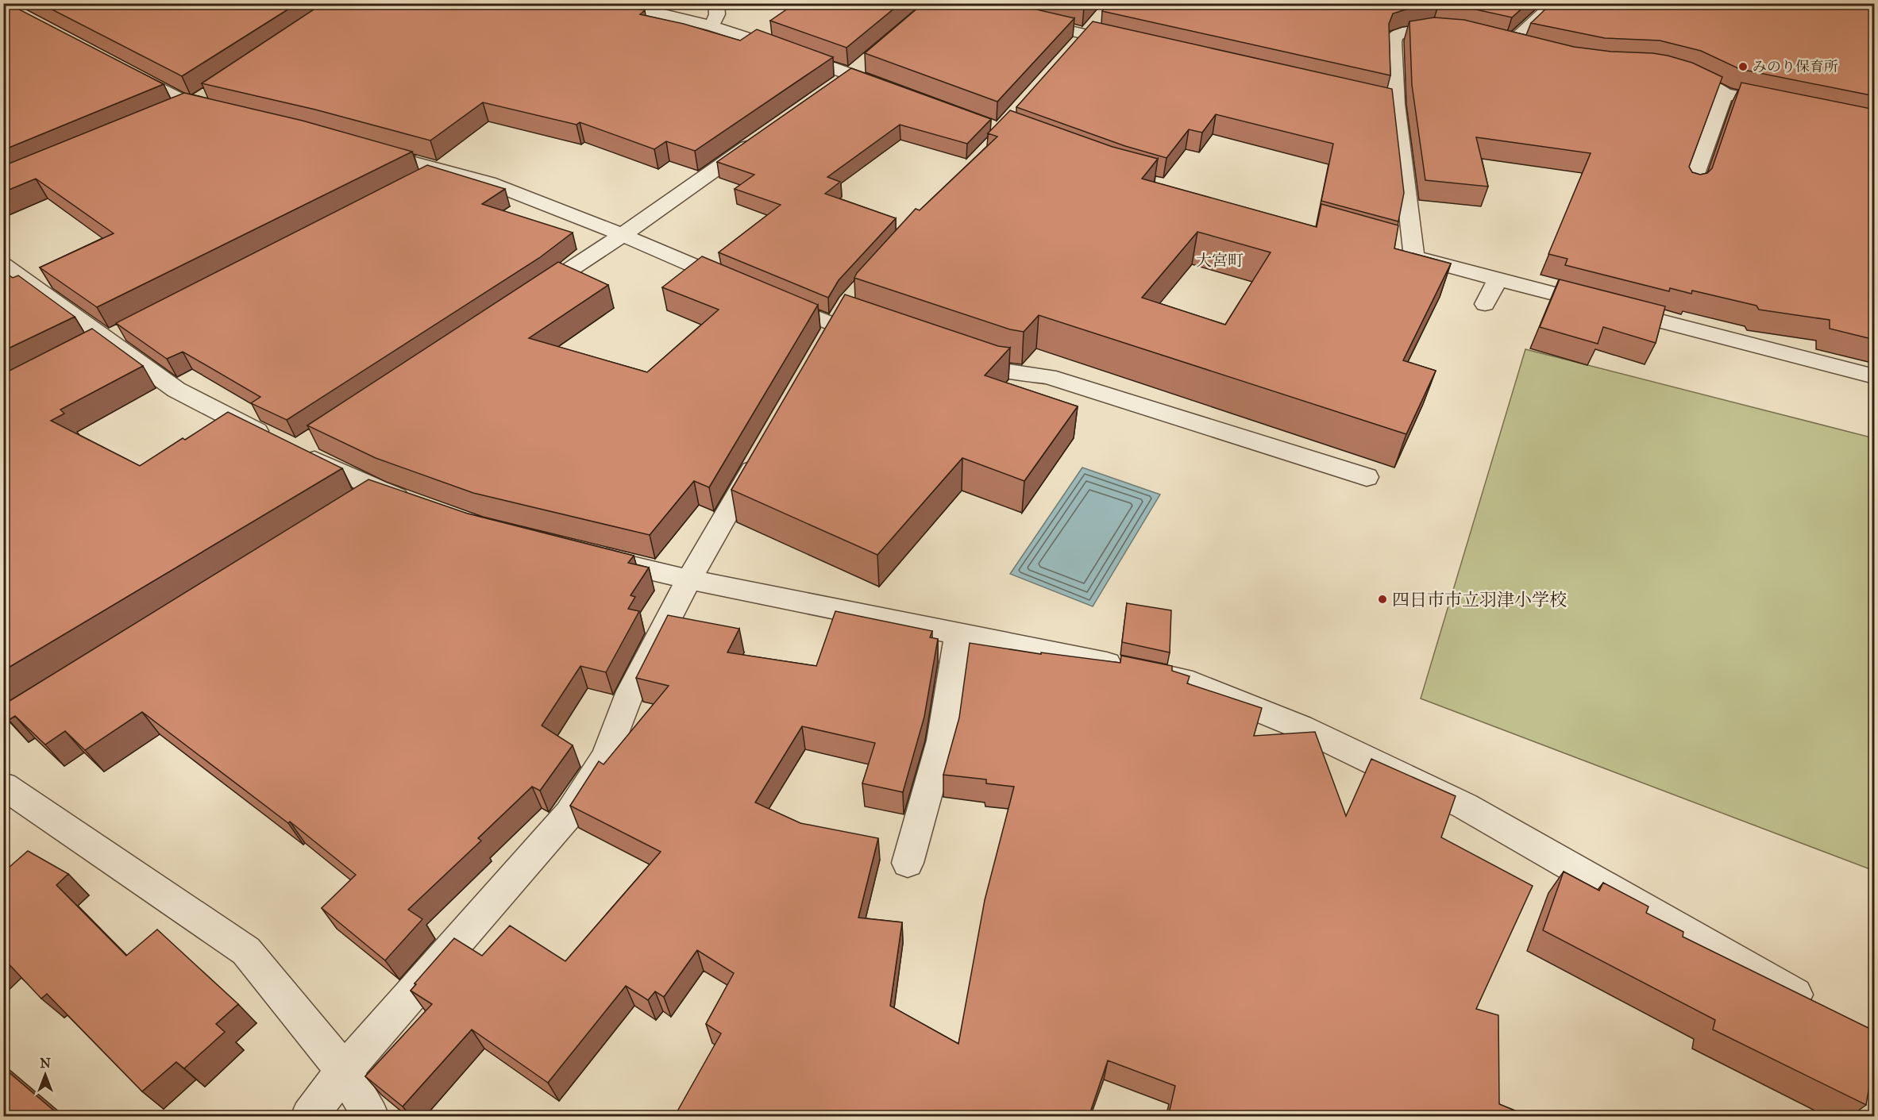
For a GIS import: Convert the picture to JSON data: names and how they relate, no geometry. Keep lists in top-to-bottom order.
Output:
{
  "districts": ["大宮町"],
  "places": ["みのり保育所", "四日市市立羽津小学校"],
  "north": "top"
}
